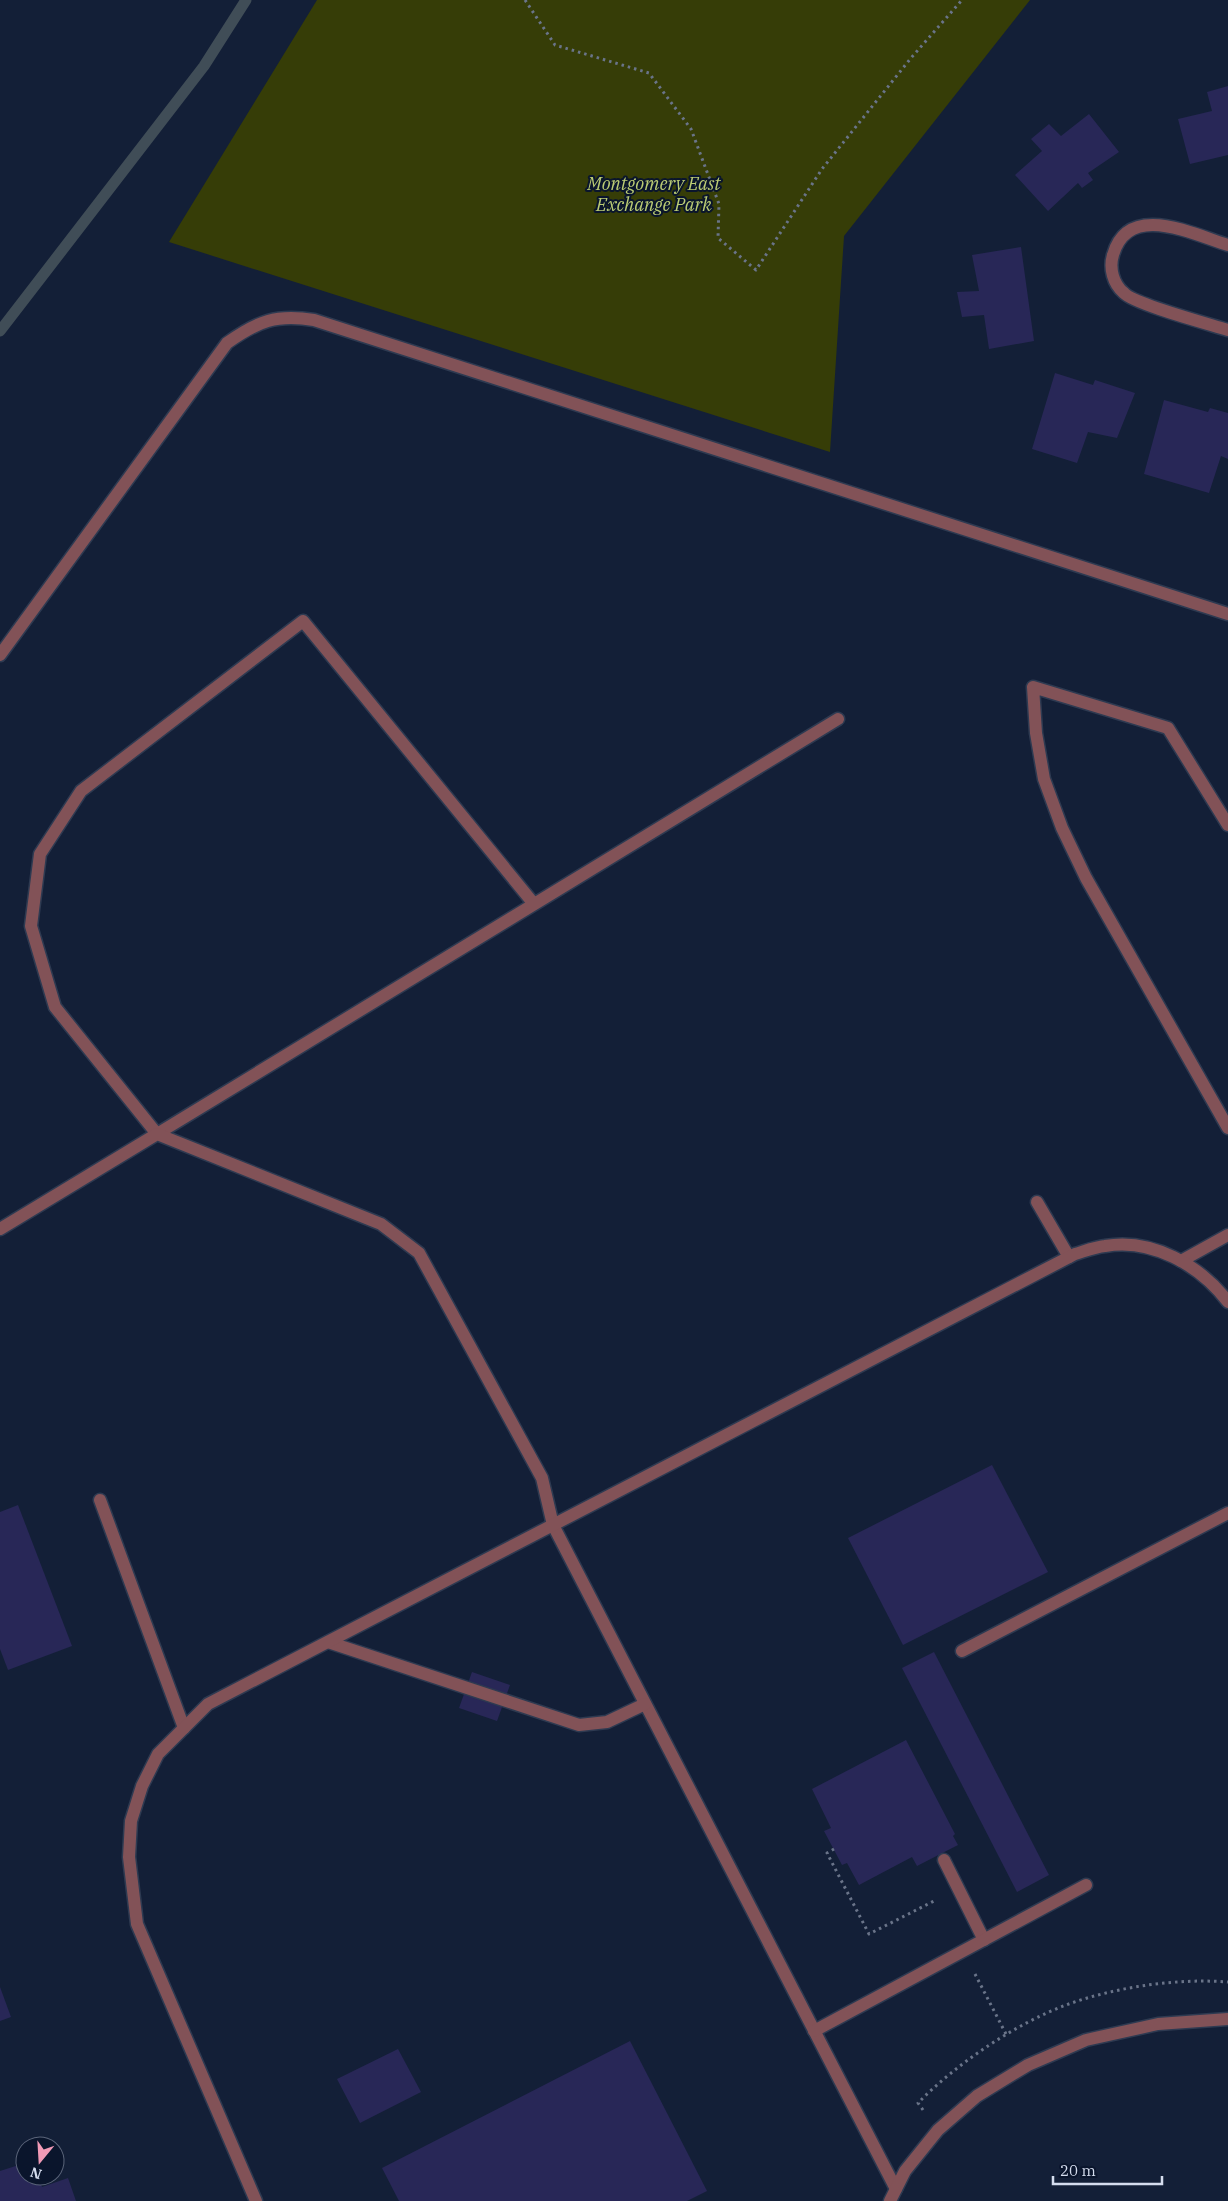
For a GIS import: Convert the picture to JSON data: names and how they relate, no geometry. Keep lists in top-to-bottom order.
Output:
{
  "parks": ["Montgomery East Exchange Park"],
  "scale_bar": "20 m",
  "north": "bottom"
}
